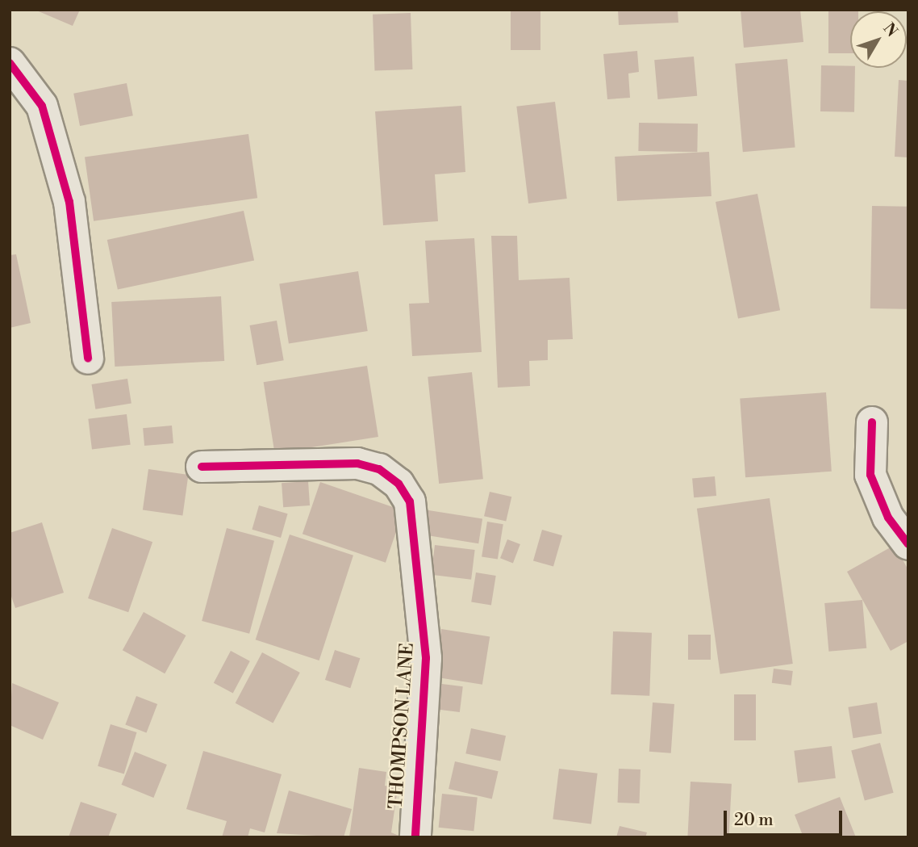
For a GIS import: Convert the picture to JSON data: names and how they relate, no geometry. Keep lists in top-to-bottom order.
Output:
{
  "streets": {
    "street": ["THOMPSON LANE"]
  },
  "scale_bar": "20 m",
  "north": "top right"
}
